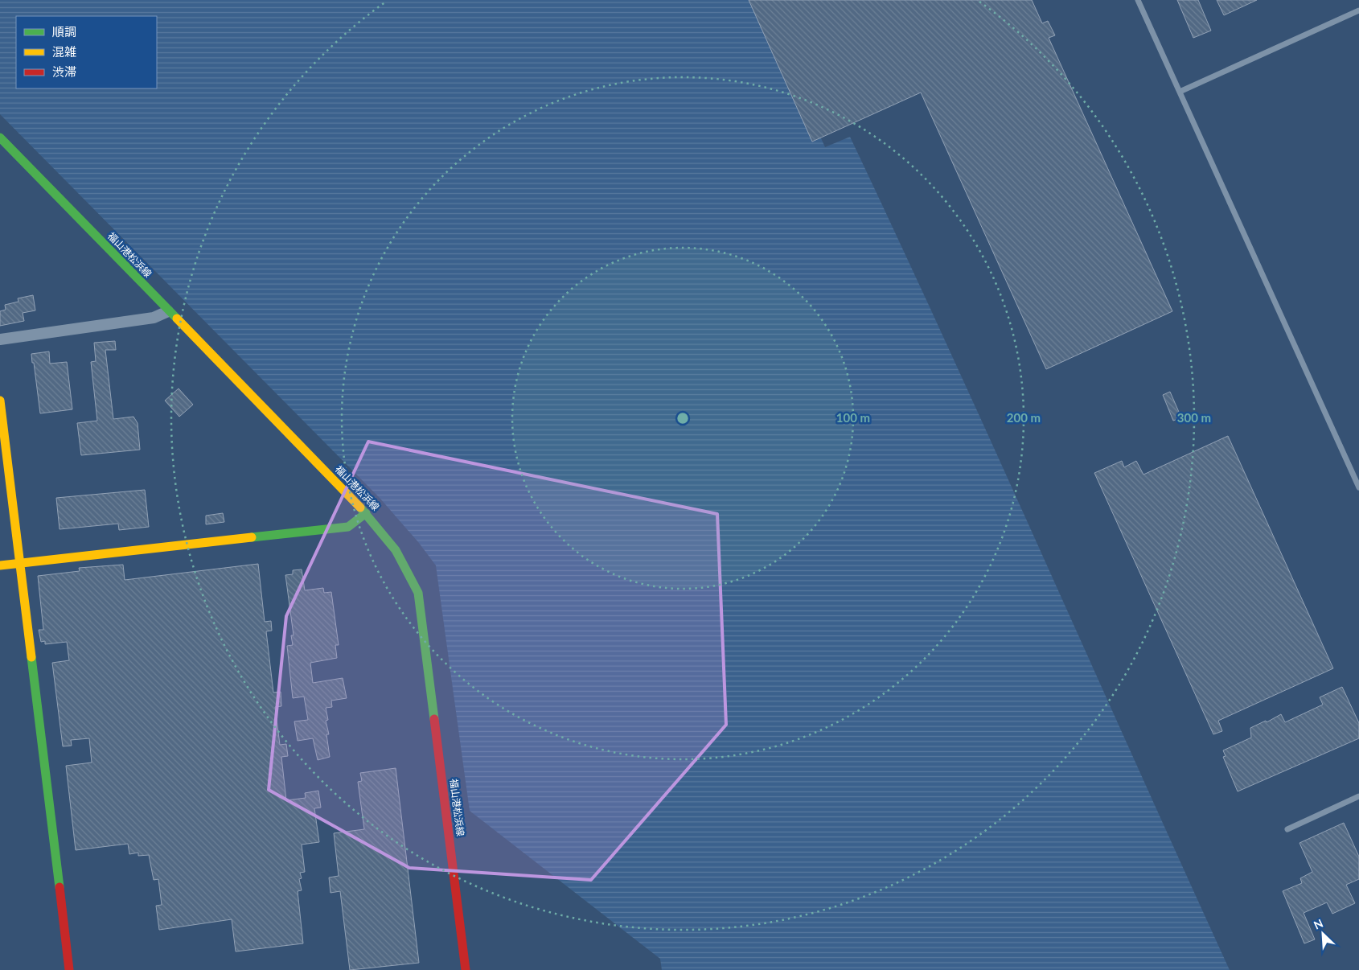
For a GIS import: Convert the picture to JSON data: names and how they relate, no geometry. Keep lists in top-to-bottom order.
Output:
{
  "streets": {
    "main road": ["福山港松浜線"]
  },
  "legend": ["順調", "混雑", "渋滞"],
  "north": "top left",
  "rings": ["100 m", "200 m", "300 m"]
}
